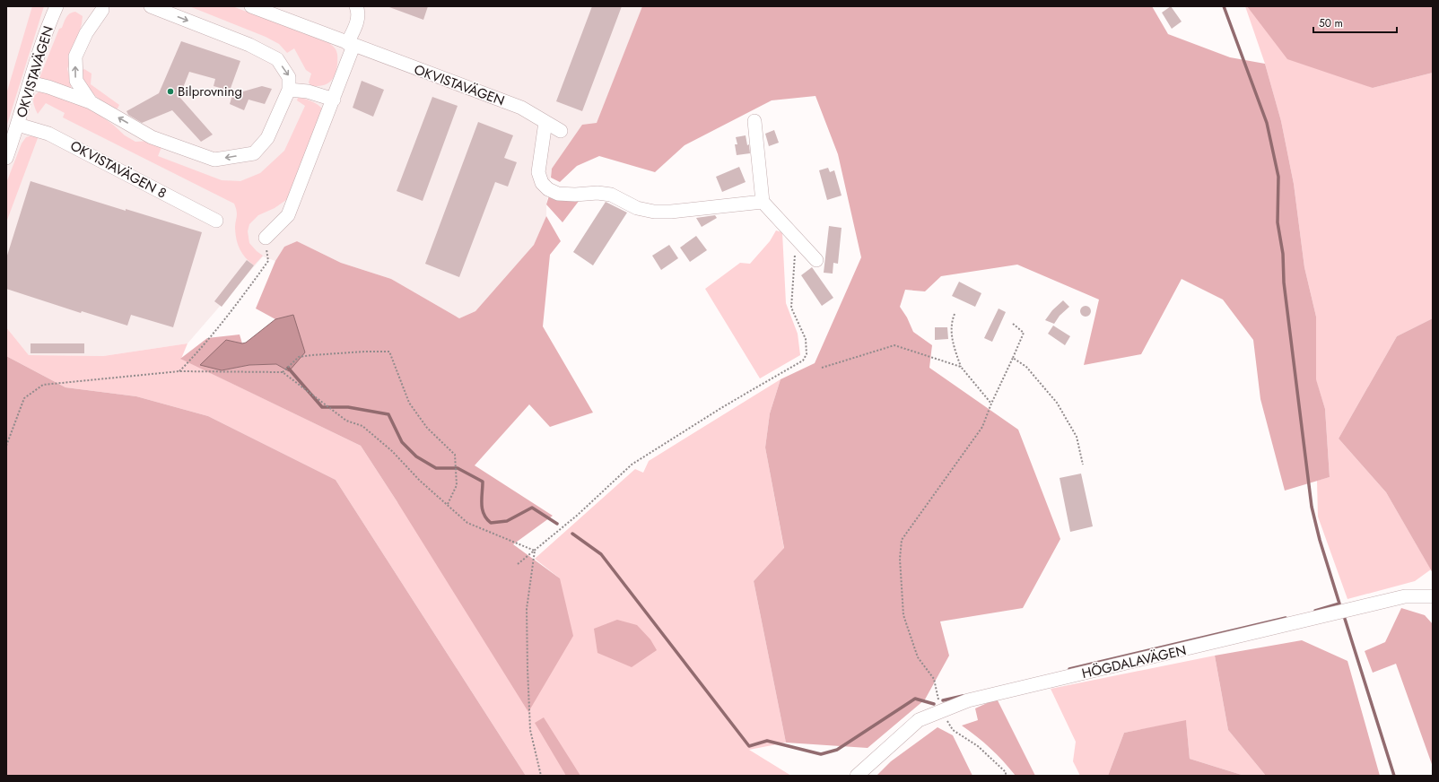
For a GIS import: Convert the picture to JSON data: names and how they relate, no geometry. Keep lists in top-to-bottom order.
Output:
{
  "streets": {
    "street": ["OKVISTAVÄGEN", "OKVISTAVÄGEN 8", "HÖGDALAVÄGEN"]
  },
  "crossings": [
    ["OKVISTAVÄGEN", "OKVISTAVÄGEN 8"]
  ],
  "places": ["Bilprovning"],
  "scale_bar": "50 m"
}
